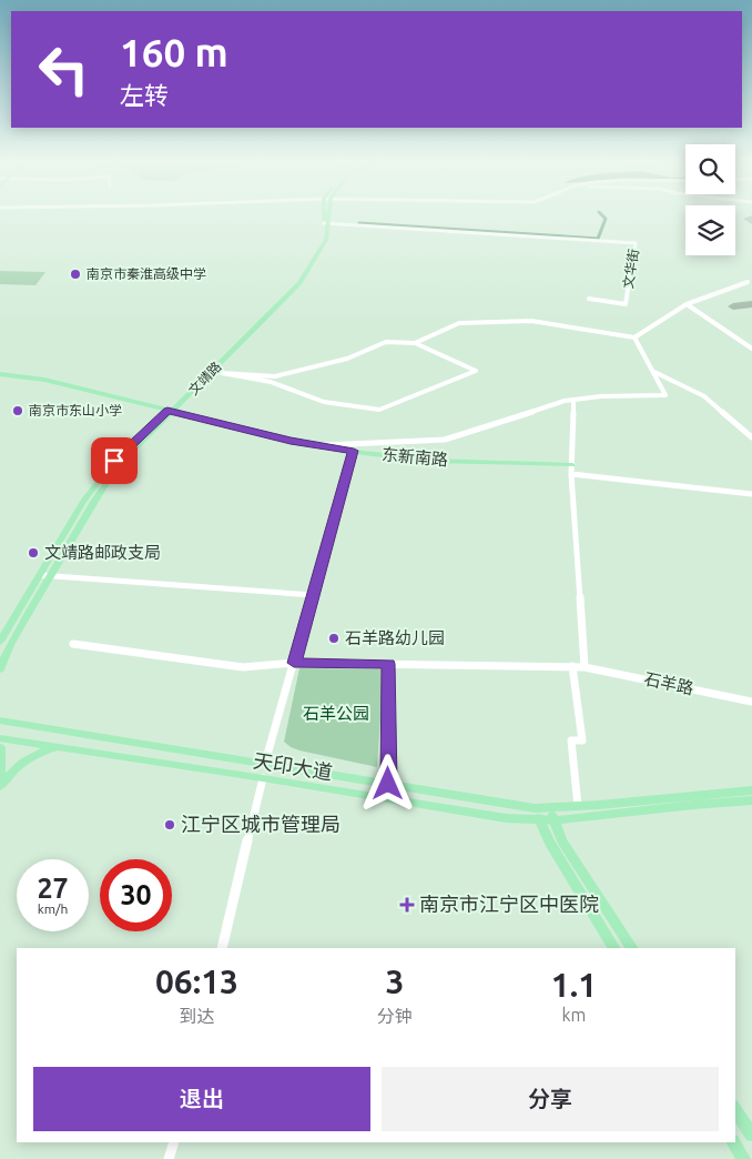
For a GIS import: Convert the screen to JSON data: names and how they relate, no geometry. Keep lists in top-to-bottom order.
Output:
{
  "streets": {
    "main road": ["文靖路", "东新南路", "天印大道"],
    "street": ["文华街", "石羊路"]
  },
  "crossings": [
    ["文华街", "文靖路"],
    ["文靖路", "东新南路"]
  ],
  "parks": ["石羊公园"],
  "places": {
    "other": [
      "南京市秦淮高级中学",
      "南京市东山小学",
      "文靖路邮政支局",
      "石羊路幼儿园",
      "江宁区城市管理局"
    ],
    "health": ["南京市江宁区中医院"]
  },
  "page": {
    "turn": ["160 m", "左转"],
    "speed": "27 km/h",
    "limit": "30",
    "eta": [
      "06:13",
      "到达",
      "3",
      "分钟",
      "1.1",
      "km"
    ],
    "buttons": ["退出", "分享"]
  }
}
